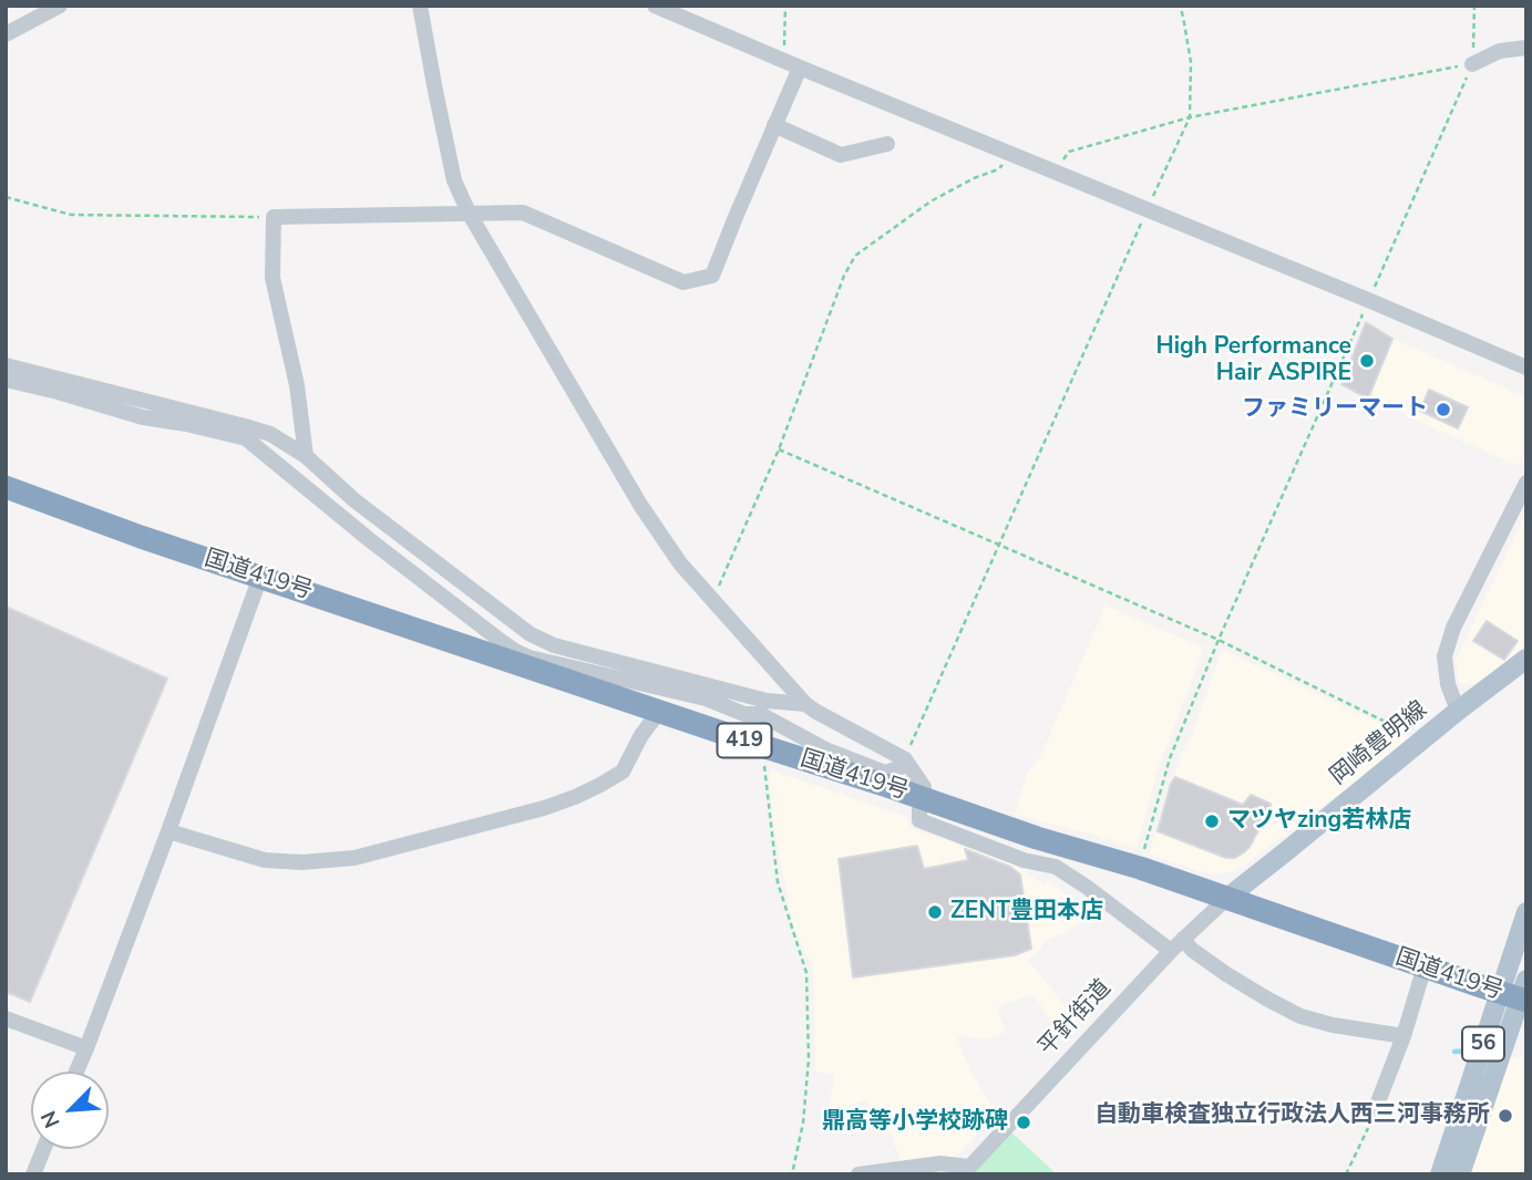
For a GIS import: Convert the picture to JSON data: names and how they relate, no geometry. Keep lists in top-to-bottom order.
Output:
{
  "streets": {
    "highway": ["国道419号", "419"],
    "main road": ["岡崎豊明線", "56"],
    "street": ["平針街道"]
  },
  "crossings": [
    ["国道419号", "岡崎豊明線"],
    ["国道419号", "平針街道"],
    ["岡崎豊明線", "平針街道"]
  ],
  "places": [
    "High Performance Hair ASPIRE",
    "ファミリーマート",
    "マツヤzing若林店",
    "ZENT豊田本店",
    "自動車検査独立行政法人西三河事務所",
    "鼎高等小学校跡碑"
  ],
  "north": "bottom left"
}
